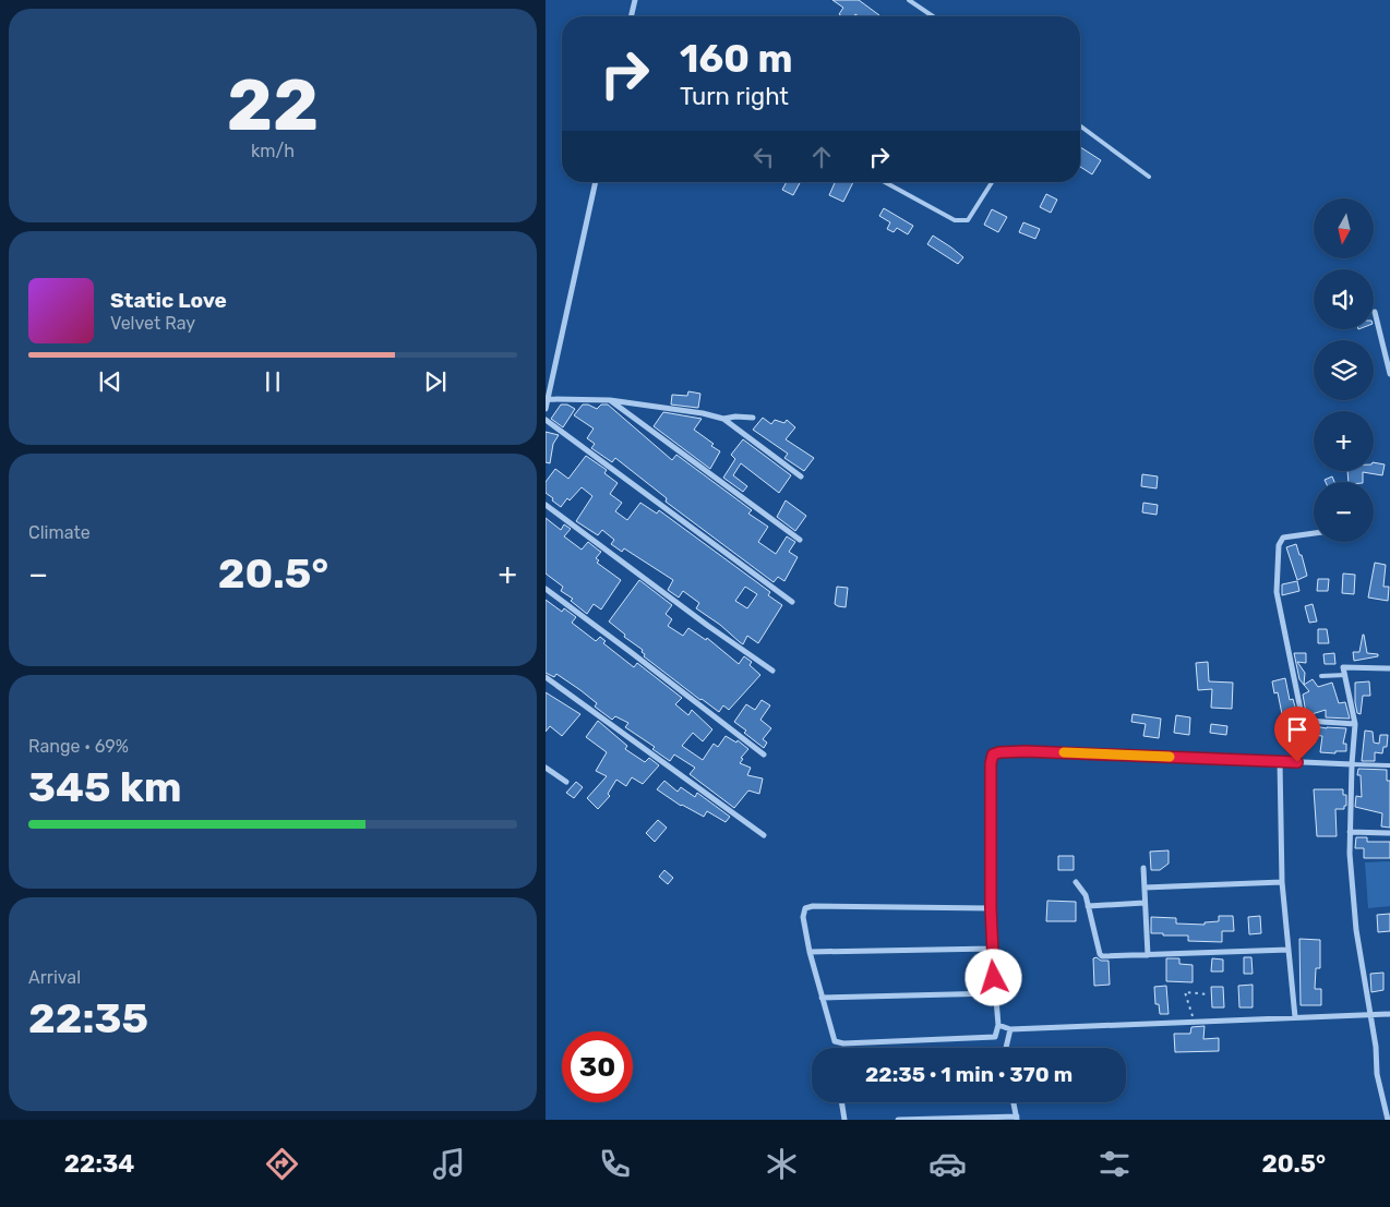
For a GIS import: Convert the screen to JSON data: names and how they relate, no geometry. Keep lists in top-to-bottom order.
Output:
{
  "north": "bottom",
  "page": {
    "tile": [
      ["22", "km/h"],
      "Climate",
      ["Range · 69%", "345 km"],
      ["Arrival", "22:35"]
    ],
    "turn": ["160 m", "Turn right"],
    "map_buttons": ["+", "−"],
    "song": ["Static Love", "Velvet Ray"],
    "heat": ["−", "20.5°", "+"],
    "limit": "30",
    "trip": "22:35 · 1 min · 370 m",
    "tabs": ["22:34", "20.5°"]
  }
}
